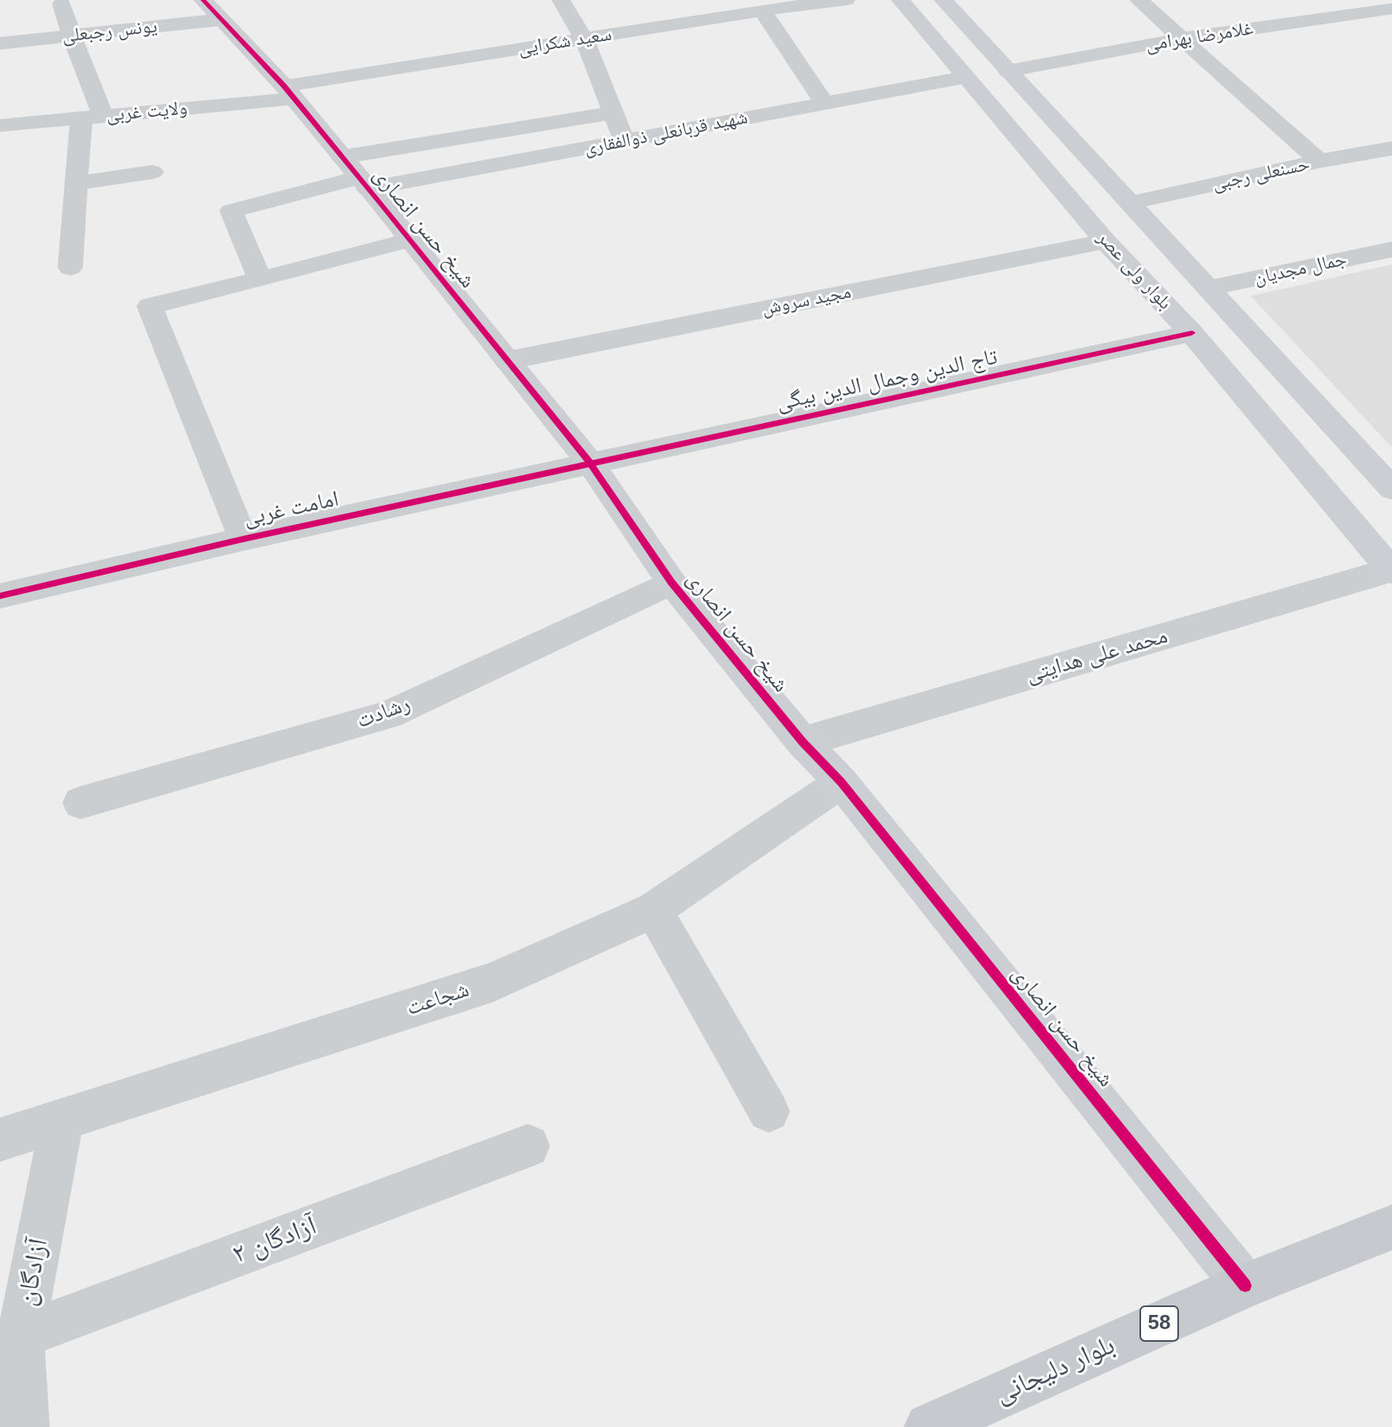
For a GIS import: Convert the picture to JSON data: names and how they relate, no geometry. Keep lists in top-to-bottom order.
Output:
{
  "streets": {
    "main road": [
      "شیخ حسن انصاری",
      "بلوار ولی عصر",
      "58",
      "بلوار دلیجانی"
    ],
    "street": [
      "یونس رجبعلی",
      "غلامرضا بهرامی",
      "سعید شکرایی",
      "ولایت غربی",
      "شهید قربانعلی ذوالفقاری",
      "حسنعلی رجبی",
      "جمال مجدیان",
      "مجید سروش",
      "تاج الدین وجمال الدین بیگی",
      "امامت غربی",
      "محمد علی هدایتی",
      "رشادت",
      "شجاعت",
      "آزادگان ۲",
      "آزادگان"
    ]
  },
  "crossings": [
    ["یونس رجبعلی", "شیخ حسن انصاری"],
    ["غلامرضا بهرامی", "بلوار ولی عصر"],
    ["سعید شکرایی", "ولایت غربی"],
    ["سعید شکرایی", "شیخ حسن انصاری"],
    ["ولایت غربی", "شیخ حسن انصاری"],
    ["شهید قربانعلی ذوالفقاری", "شیخ حسن انصاری"],
    ["شهید قربانعلی ذوالفقاری", "بلوار ولی عصر"],
    ["حسنعلی رجبی", "بلوار ولی عصر"],
    ["شیخ حسن انصاری", "مجید سروش"],
    ["شیخ حسن انصاری", "تاج الدین وجمال الدین بیگی"],
    ["شیخ حسن انصاری", "امامت غربی"],
    ["شیخ حسن انصاری", "محمد علی هدایتی"],
    ["شیخ حسن انصاری", "رشادت"],
    ["شیخ حسن انصاری", "شجاعت"],
    ["شیخ حسن انصاری", "بلوار دلیجانی"],
    ["جمال مجدیان", "بلوار ولی عصر"],
    ["بلوار ولی عصر", "مجید سروش"],
    ["بلوار ولی عصر", "تاج الدین وجمال الدین بیگی"],
    ["بلوار ولی عصر", "محمد علی هدایتی"],
    ["تاج الدین وجمال الدین بیگی", "امامت غربی"],
    ["شجاعت", "آزادگان"],
    ["آزادگان ۲", "آزادگان"]
  ]
}
